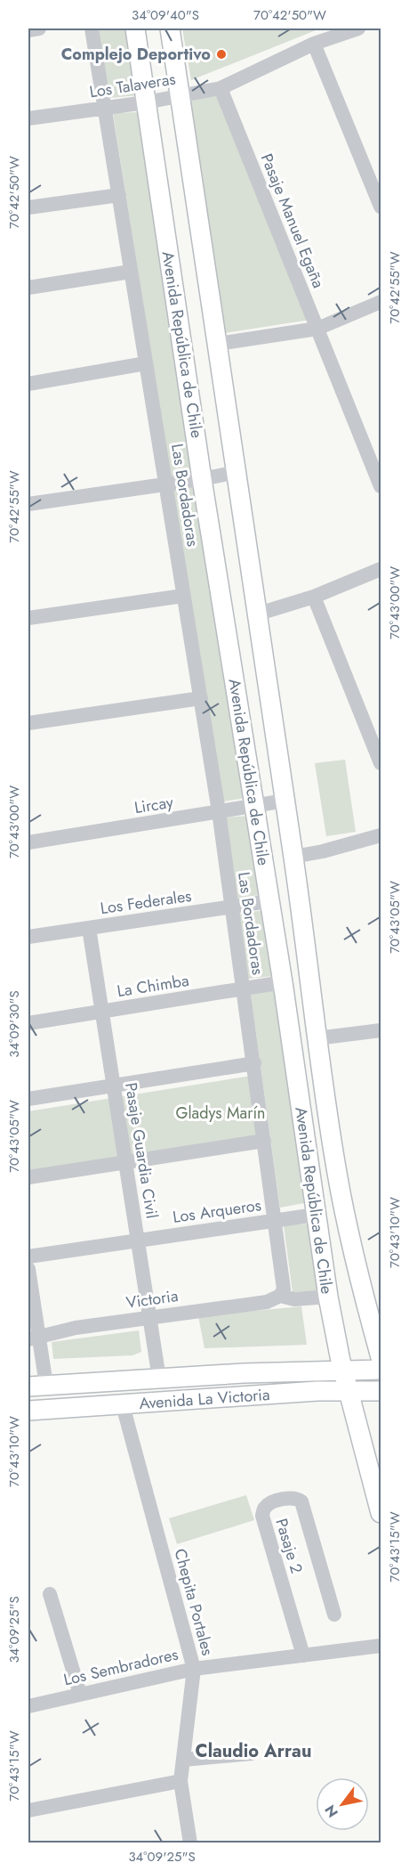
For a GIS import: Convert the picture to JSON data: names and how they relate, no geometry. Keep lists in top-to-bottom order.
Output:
{
  "streets": {
    "main road": ["Avenida República de Chile", "Avenida La Victoria"],
    "street": [
      "Los Talaveras",
      "Pasaje Manuel Egaña",
      "Las Bordadoras",
      "Lircay",
      "Los Federales",
      "La Chimba",
      "Pasaje Guardia Civil",
      "Los Arqueros",
      "Victoria",
      "Pasaje 2",
      "Chepita Portales",
      "Los Sembradores"
    ]
  },
  "crossings": [
    ["Los Talaveras", "Pasaje Manuel Egaña"],
    ["Los Talaveras", "Avenida República de Chile"],
    ["Los Talaveras", "Las Bordadoras"],
    ["Avenida República de Chile", "Lircay"],
    ["Avenida República de Chile", "Los Federales"],
    ["Avenida República de Chile", "La Chimba"],
    ["Avenida República de Chile", "Los Arqueros"],
    ["Avenida República de Chile", "Avenida La Victoria"],
    ["Las Bordadoras", "Lircay"],
    ["Las Bordadoras", "Los Federales"],
    ["Las Bordadoras", "La Chimba"],
    ["Las Bordadoras", "Los Arqueros"],
    ["Las Bordadoras", "Victoria"],
    ["Los Federales", "Pasaje Guardia Civil"],
    ["La Chimba", "Pasaje Guardia Civil"],
    ["Pasaje Guardia Civil", "Los Arqueros"],
    ["Pasaje Guardia Civil", "Victoria"],
    ["Pasaje Guardia Civil", "Avenida La Victoria"],
    ["Avenida La Victoria", "Chepita Portales"],
    ["Pasaje 2", "Los Sembradores"],
    ["Chepita Portales", "Los Sembradores"]
  ],
  "districts": ["Claudio Arrau"],
  "parks": ["Gladys Marín"],
  "places": ["Complejo Deportivo"],
  "north": "bottom left",
  "coordinates": [
    "34°09'40\"S",
    "70°42'50\"W",
    "70°42'55\"W",
    "70°43'00\"W",
    "70°43'05\"W",
    "34°09'30\"S",
    "70°43'10\"W",
    "70°43'15\"W",
    "34°09'25\"S"
  ]
}
